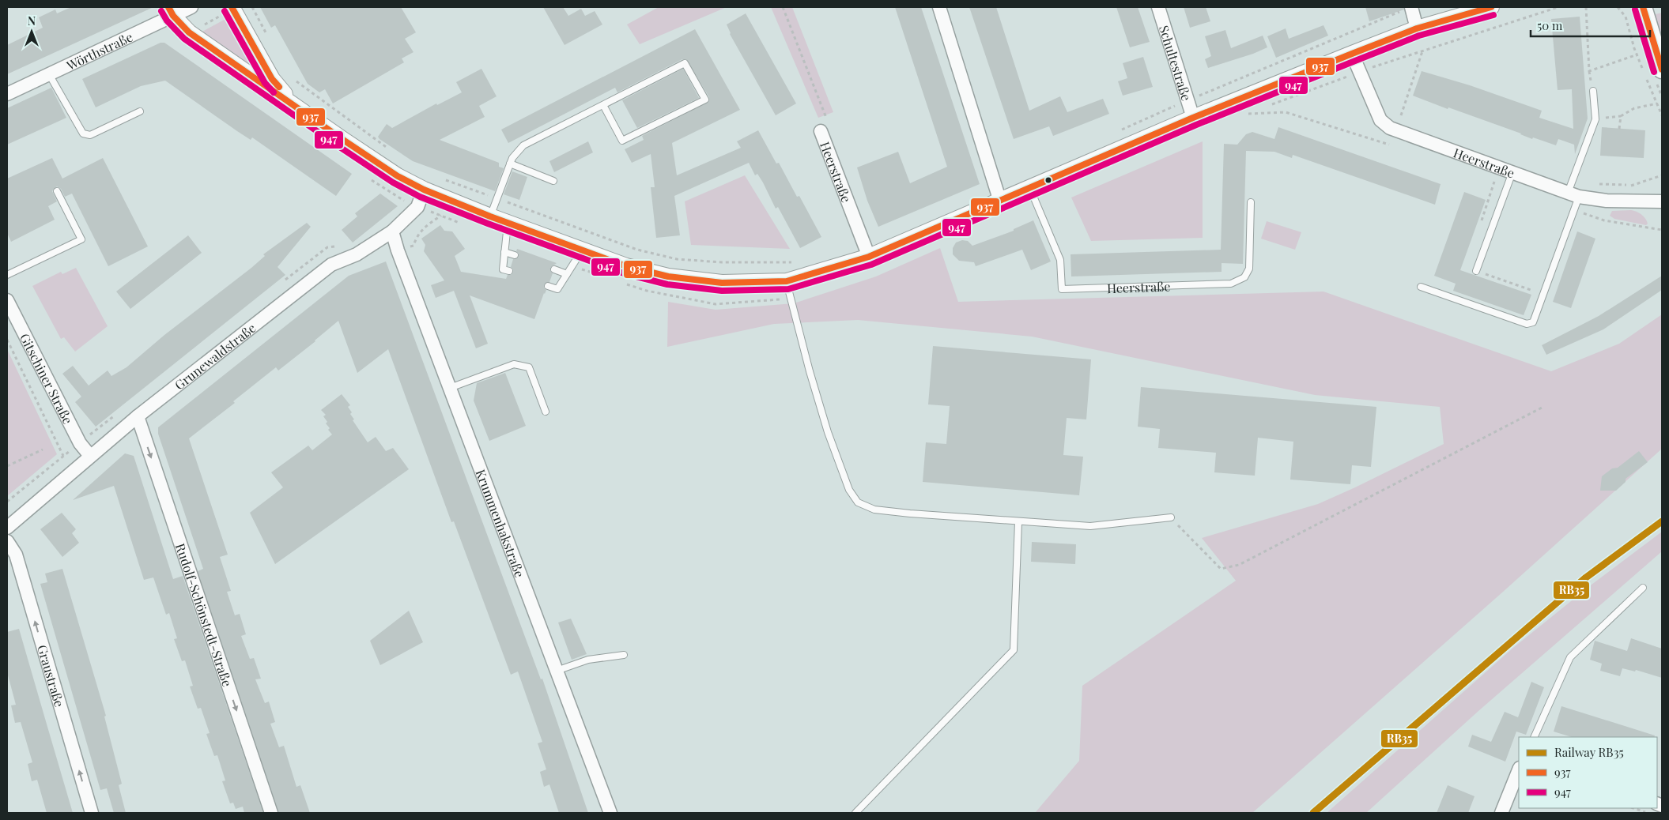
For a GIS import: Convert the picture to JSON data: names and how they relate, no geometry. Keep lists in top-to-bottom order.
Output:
{
  "streets": {
    "street": [
      "Wörthstraße",
      "Schultestraße",
      "Heerstraße",
      "Grunewaldstraße",
      "Gitschiner Straße",
      "Krummenhakstraße",
      "Rudolf-Schönstedt-Straße",
      "Graustraße"
    ]
  },
  "crossings": [
    ["Grunewaldstraße", "Gitschiner Straße"],
    ["Grunewaldstraße", "Krummenhakstraße"],
    ["Grunewaldstraße", "Rudolf-Schönstedt-Straße"]
  ],
  "one_way": ["Rudolf-Schönstedt-Straße", "Graustraße"],
  "lines": ["transit line 937", "transit line 947", "rail line RB35"],
  "legend": ["Railway RB35", "937", "947"],
  "scale_bar": "50 m",
  "north": "top"
}
